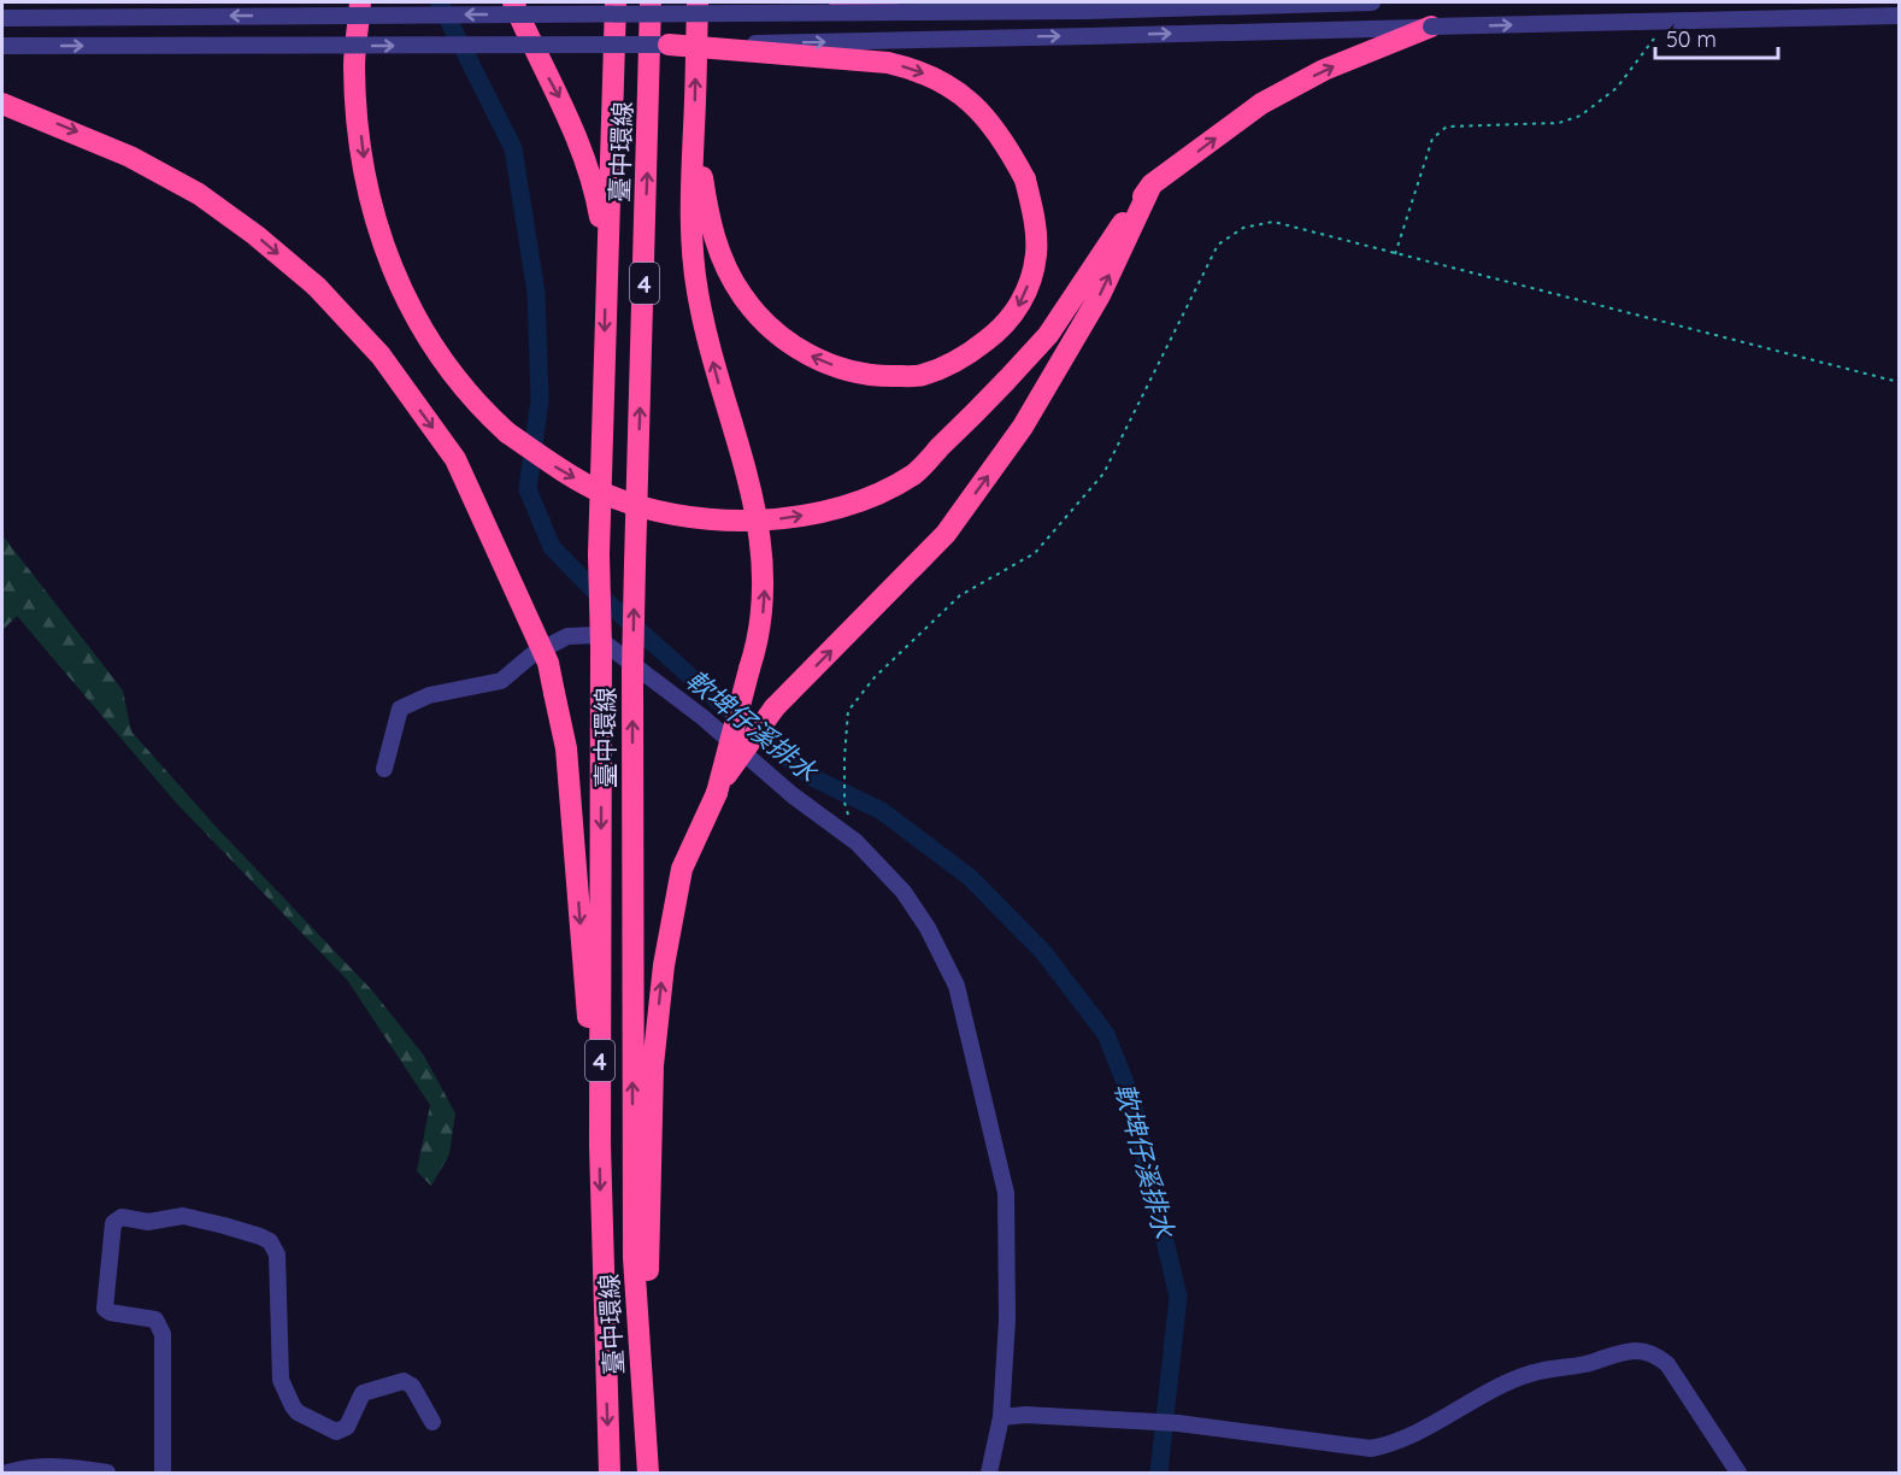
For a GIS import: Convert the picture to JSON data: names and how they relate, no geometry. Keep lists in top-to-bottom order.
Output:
{
  "streets": {
    "highway": ["臺中環線", "4"]
  },
  "water": ["軟埤仔溪排水"],
  "scale_bar": "50 m"
}
